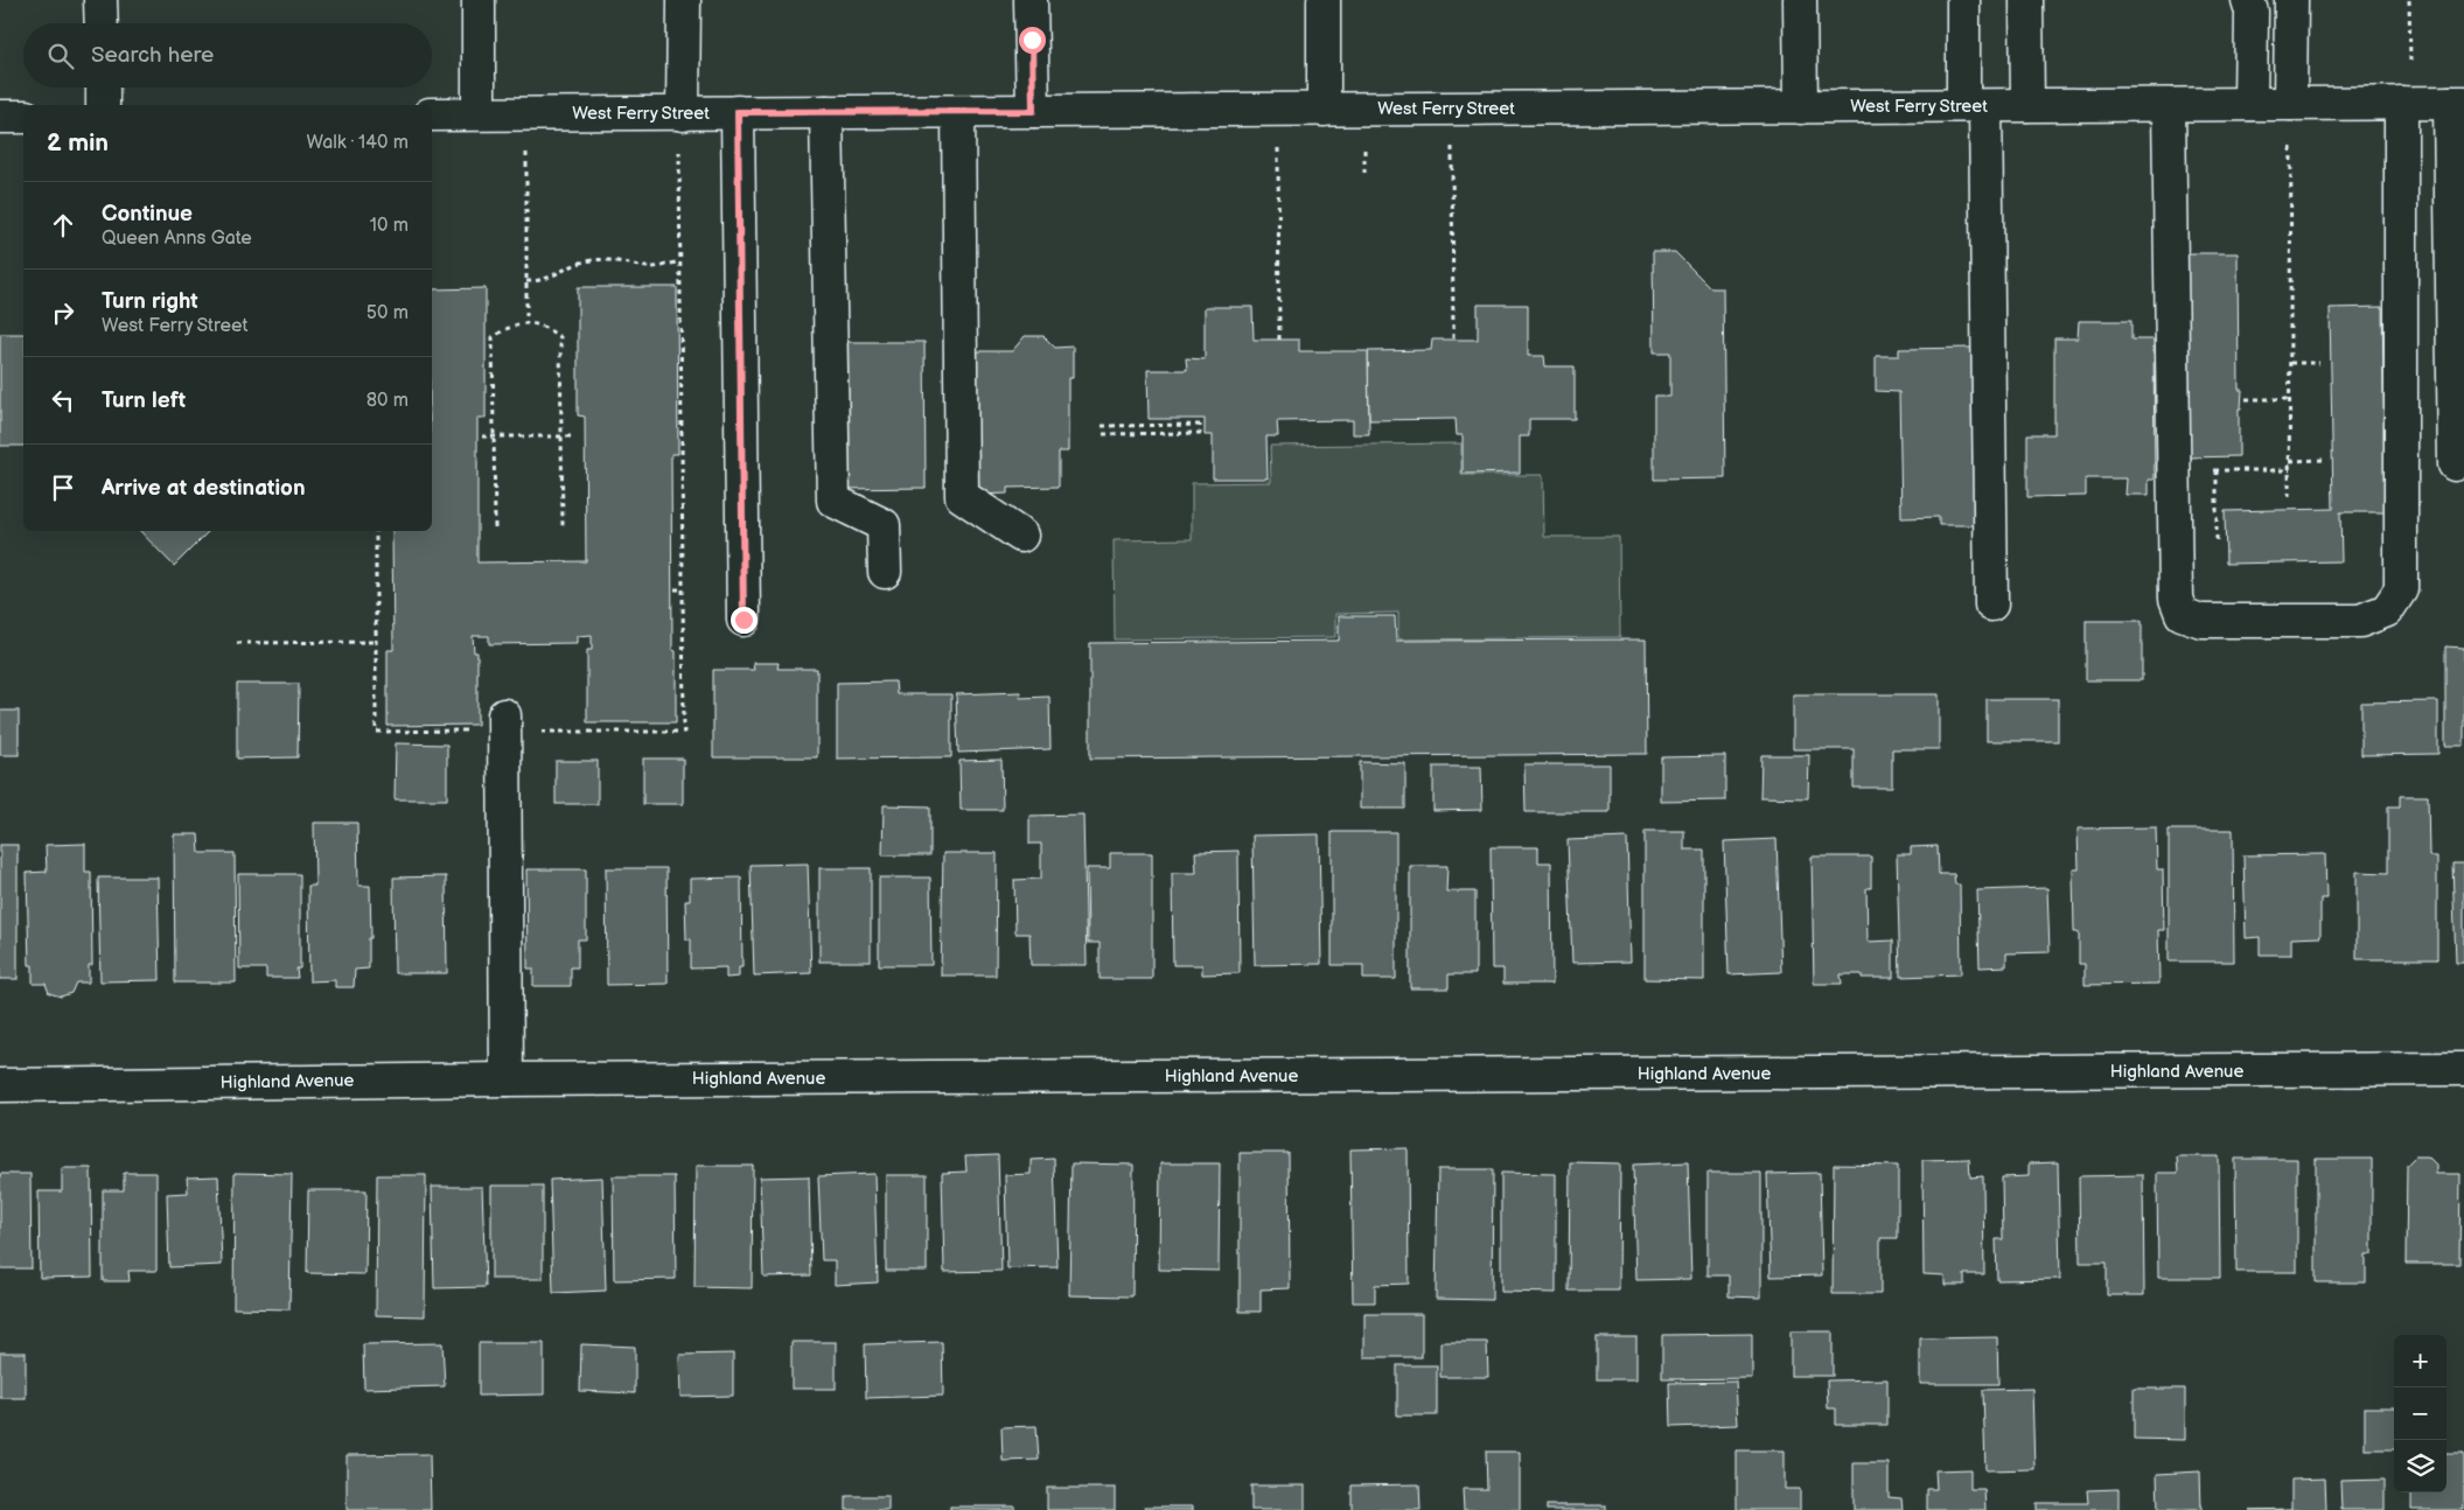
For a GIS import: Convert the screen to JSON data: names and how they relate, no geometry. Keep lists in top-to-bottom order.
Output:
{
  "streets": {
    "street": ["West Ferry Street", "Highland Avenue"]
  },
  "page": {
    "search": "Search here",
    "heading": ["2 min", "Walk · 140 m"],
    "list": [
      ["Continue", "Queen Anns Gate", "10 m"],
      ["Turn right", "West Ferry Street", "50 m"],
      ["Turn left", "80 m"],
      "Arrive at destination"
    ],
    "map_buttons": ["+", "−"]
  }
}
